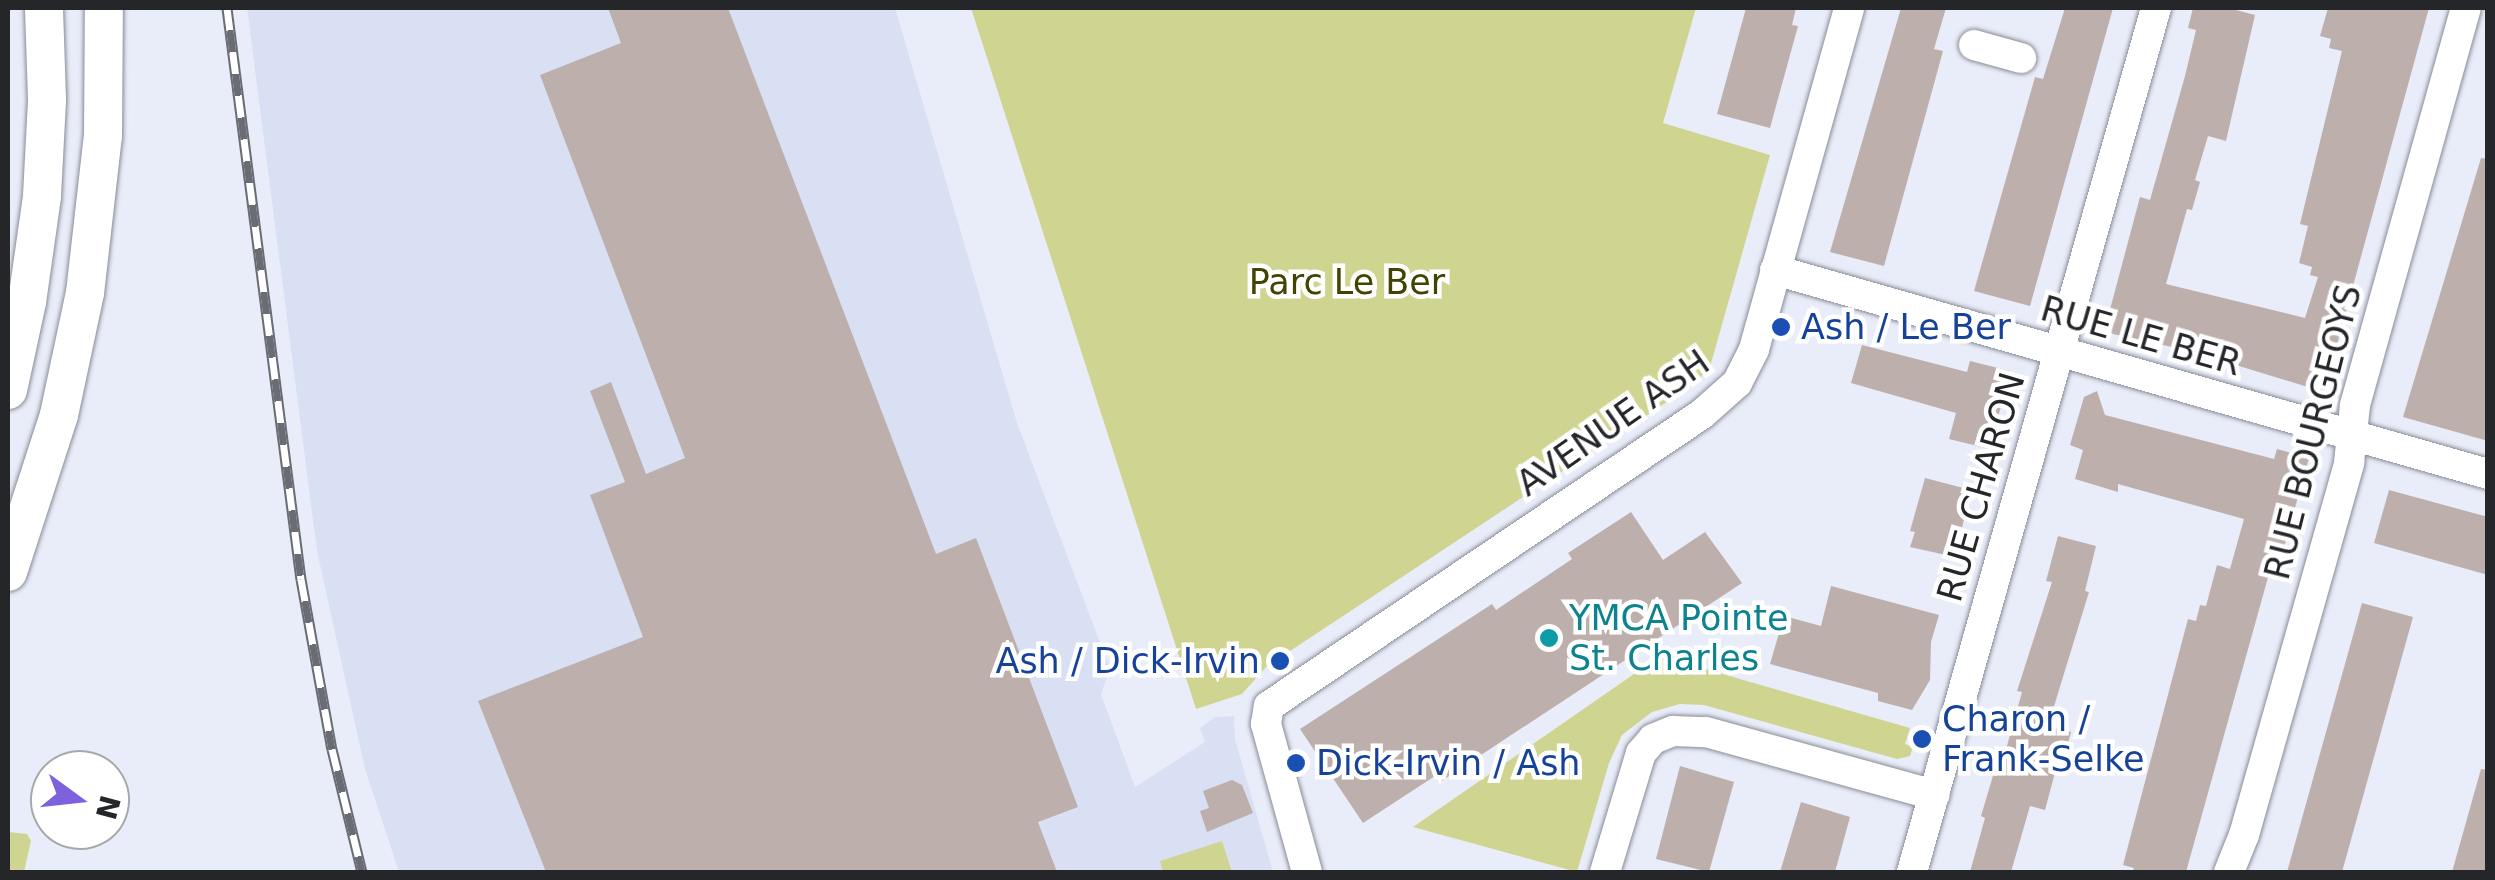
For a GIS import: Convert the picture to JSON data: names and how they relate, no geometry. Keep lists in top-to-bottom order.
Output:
{
  "streets": {
    "street": [
      "RUE LE BER",
      "AVENUE ASH",
      "RUE BOURGEOYS",
      "RUE CHARON"
    ]
  },
  "crossings": [
    ["RUE LE BER", "AVENUE ASH"],
    ["RUE LE BER", "RUE BOURGEOYS"],
    ["RUE LE BER", "RUE CHARON"]
  ],
  "parks": ["Parc Le Ber"],
  "places": [
    "Ash / Le Ber",
    "YMCA Pointe St. Charles",
    "Ash / Dick-Irvin",
    "Charon / Frank-Selke",
    "Dick-Irvin / Ash"
  ],
  "north": "right"
}
